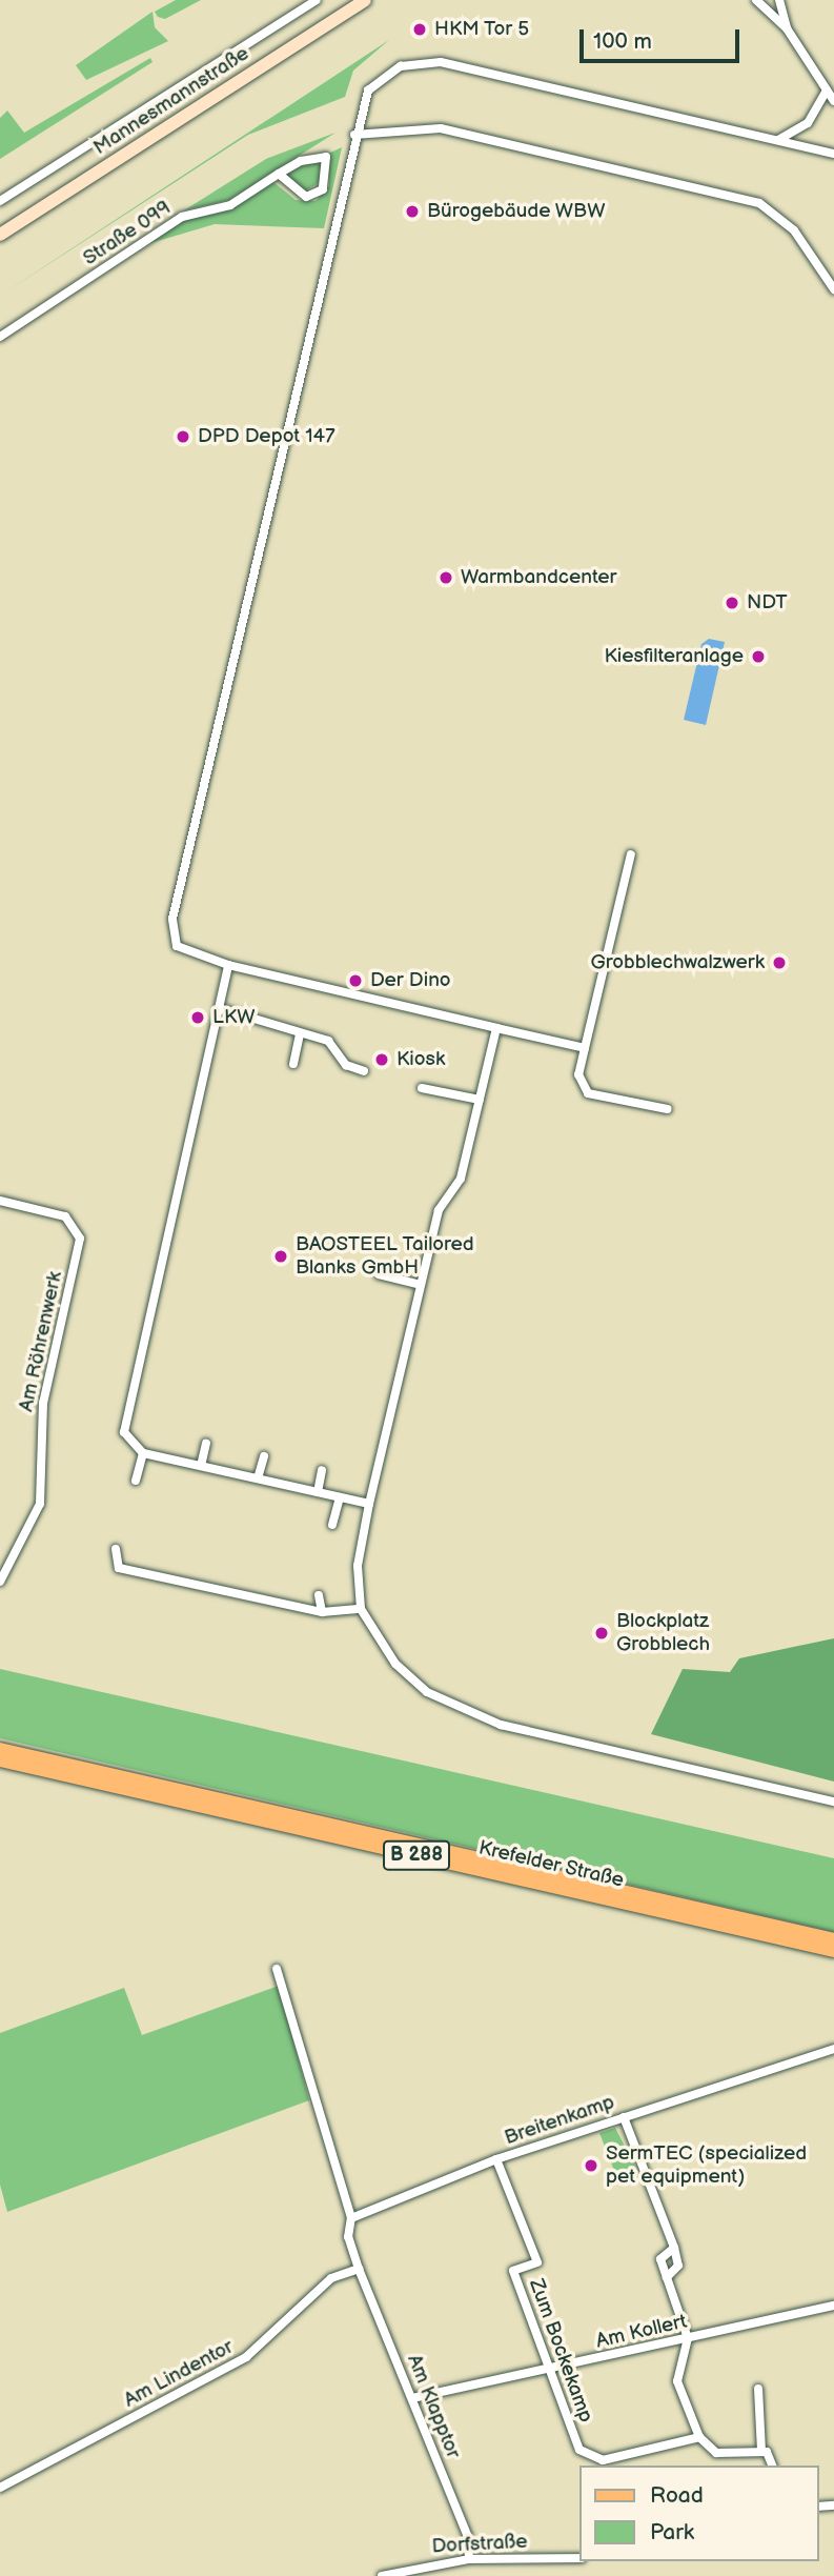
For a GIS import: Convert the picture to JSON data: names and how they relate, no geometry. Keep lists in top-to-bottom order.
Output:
{
  "streets": {
    "main road": ["Mannesmannstraße", "B 288", "Krefelder Straße"],
    "street": [
      "Straße 099",
      "Am Röhrenwerk",
      "Breitenkamp",
      "Am Kollert",
      "Zum Bockekamp",
      "Am Lindentor",
      "Am Klapptor",
      "Dorfstraße"
    ]
  },
  "crossings": [
    ["Breitenkamp", "Zum Bockekamp"],
    ["Am Kollert", "Zum Bockekamp"],
    ["Am Kollert", "Am Klapptor"],
    ["Am Lindentor", "Am Klapptor"],
    ["Am Klapptor", "Dorfstraße"]
  ],
  "places": [
    "HKM Tor 5",
    "Bürogebäude WBW",
    "DPD Depot 147",
    "Warmbandcenter",
    "NDT",
    "Kiesfilteranlage",
    "Grobblechwalzwerk",
    "Der Dino",
    "LKW",
    "Kiosk",
    "BAOSTEEL Tailored Blanks GmbH",
    "Blockplatz Grobblech",
    "SermTEC (specialized pet equipment)"
  ],
  "legend": ["Road", "Park"],
  "scale_bar": "100 m"
}
